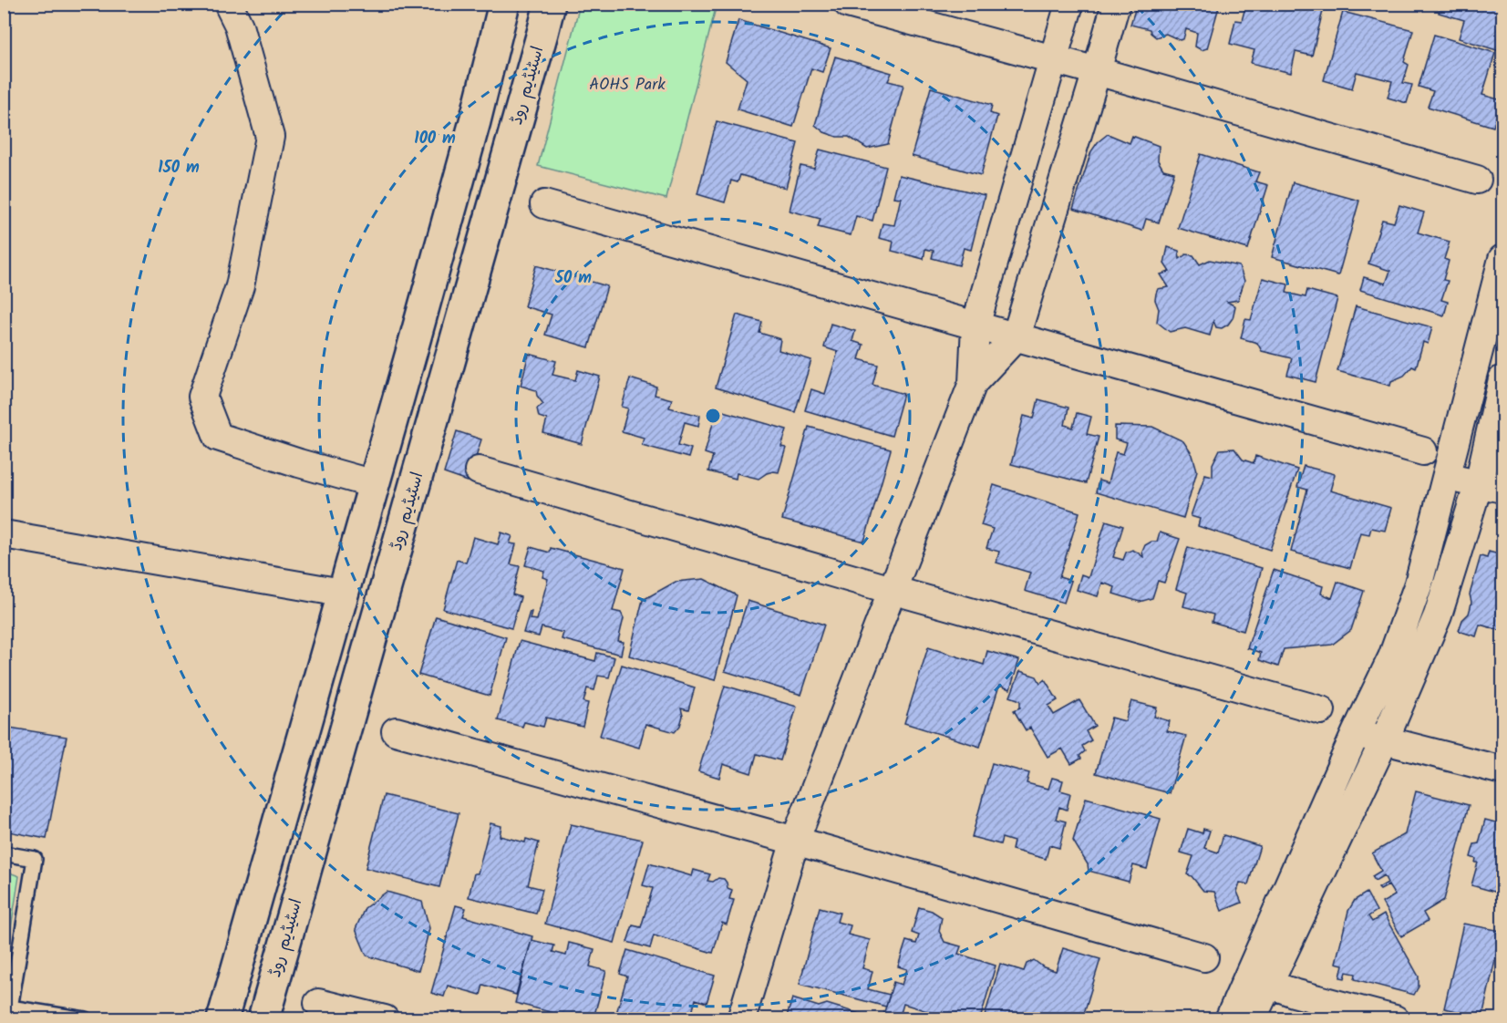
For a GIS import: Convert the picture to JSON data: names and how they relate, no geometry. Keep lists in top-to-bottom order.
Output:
{
  "streets": {
    "main road": ["اسٹیڈیم روڈ"]
  },
  "parks": ["AOHS Park"],
  "rings": ["100 m", "150 m", "50 m"]
}
